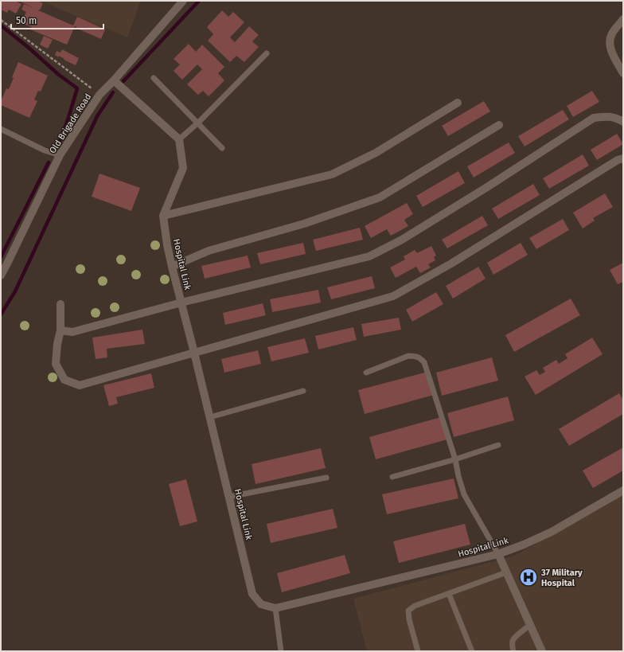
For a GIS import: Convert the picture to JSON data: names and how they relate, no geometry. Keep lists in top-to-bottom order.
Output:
{
  "streets": {
    "street": ["Old Brigade Road", "Hospital Link"]
  },
  "places": {
    "hospital": ["37 Military Hospital"]
  },
  "scale_bar": "50 m"
}
